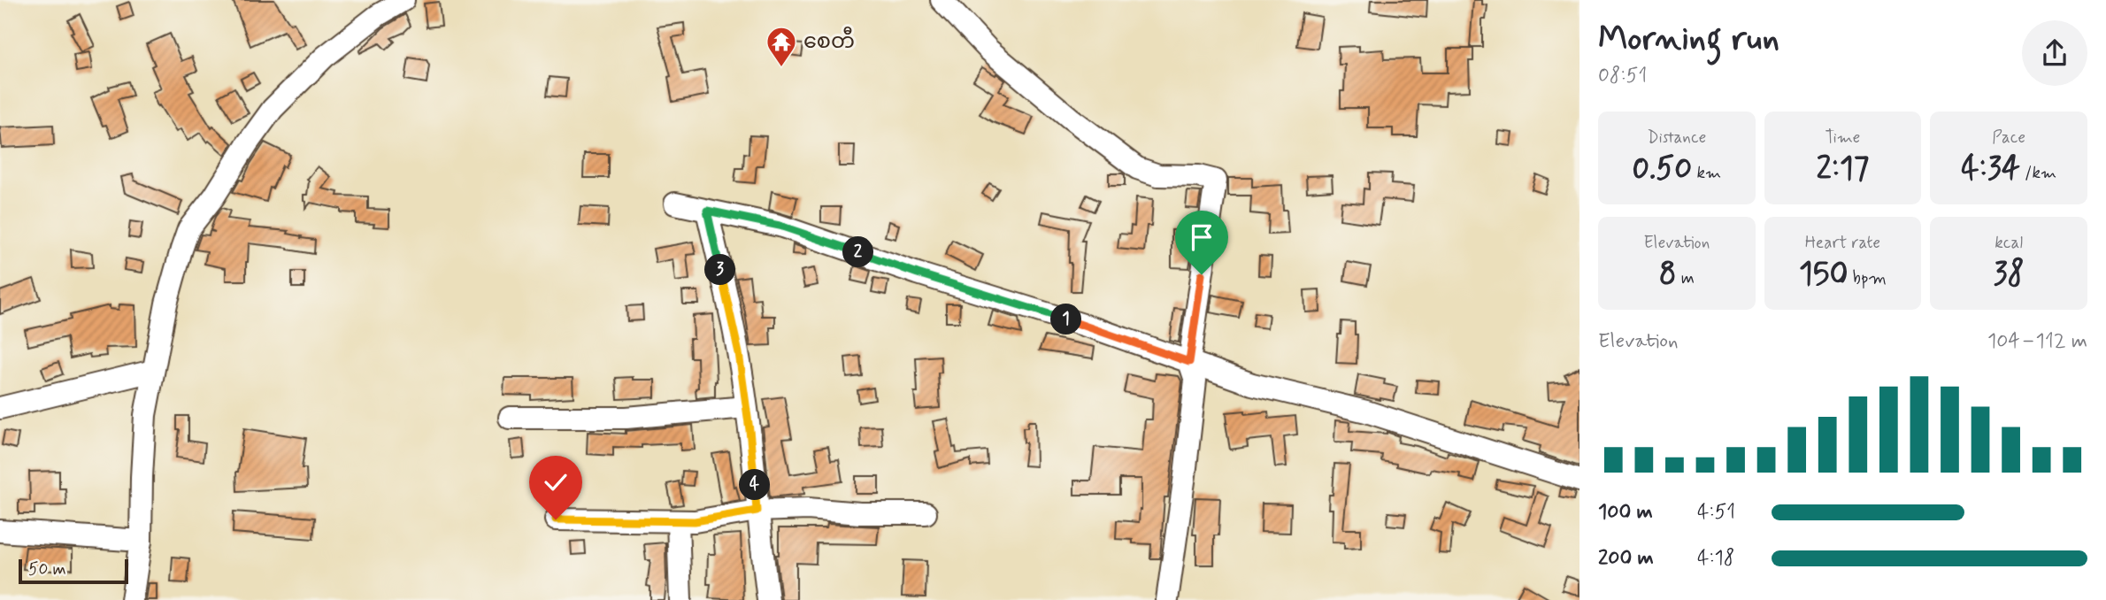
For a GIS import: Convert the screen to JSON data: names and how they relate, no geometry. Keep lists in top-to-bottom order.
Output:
{
  "places": {
    "temple": ["စေတီ"]
  },
  "scale_bar": "50 m",
  "page": {
    "heading": ["Morning run", "08:51"],
    "stats": [
      ["Distance", "0.50 km"],
      ["Time", "2:17"],
      ["Pace", "4:34 /km"],
      ["Elevation", "8 m"],
      ["Heart rate", "150 bpm"],
      ["kcal", "38"]
    ],
    "pins": [
      "2",
      "3",
      "1",
      "4"
    ],
    "chart": ["Elevation", "104–112 m"],
    "list": [
      {
        "name": "100 m",
        "note": "4:51"
      },
      {
        "name": "200 m",
        "note": "4:18"
      }
    ],
    "scale": "50 m"
  }
}
